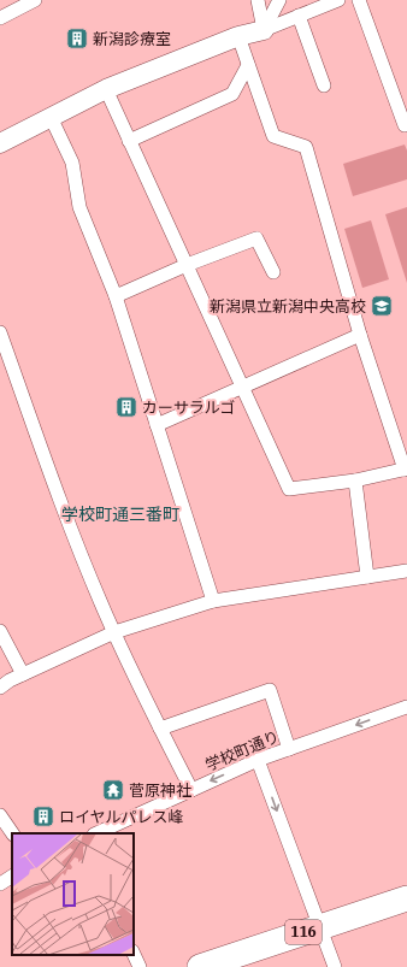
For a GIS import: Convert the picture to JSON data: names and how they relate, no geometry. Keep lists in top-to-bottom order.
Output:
{
  "streets": {
    "highway": ["116"],
    "street": ["学校町通り"]
  },
  "one_way": ["学校町通り"],
  "districts": ["学校町通三番町"],
  "places": {
    "building": ["新潟診療室", "カーサラルゴ", "ロイヤルパレス峰"],
    "school or university": ["新潟県立新潟中央高校"],
    "temple": ["菅原神社"]
  }
}
